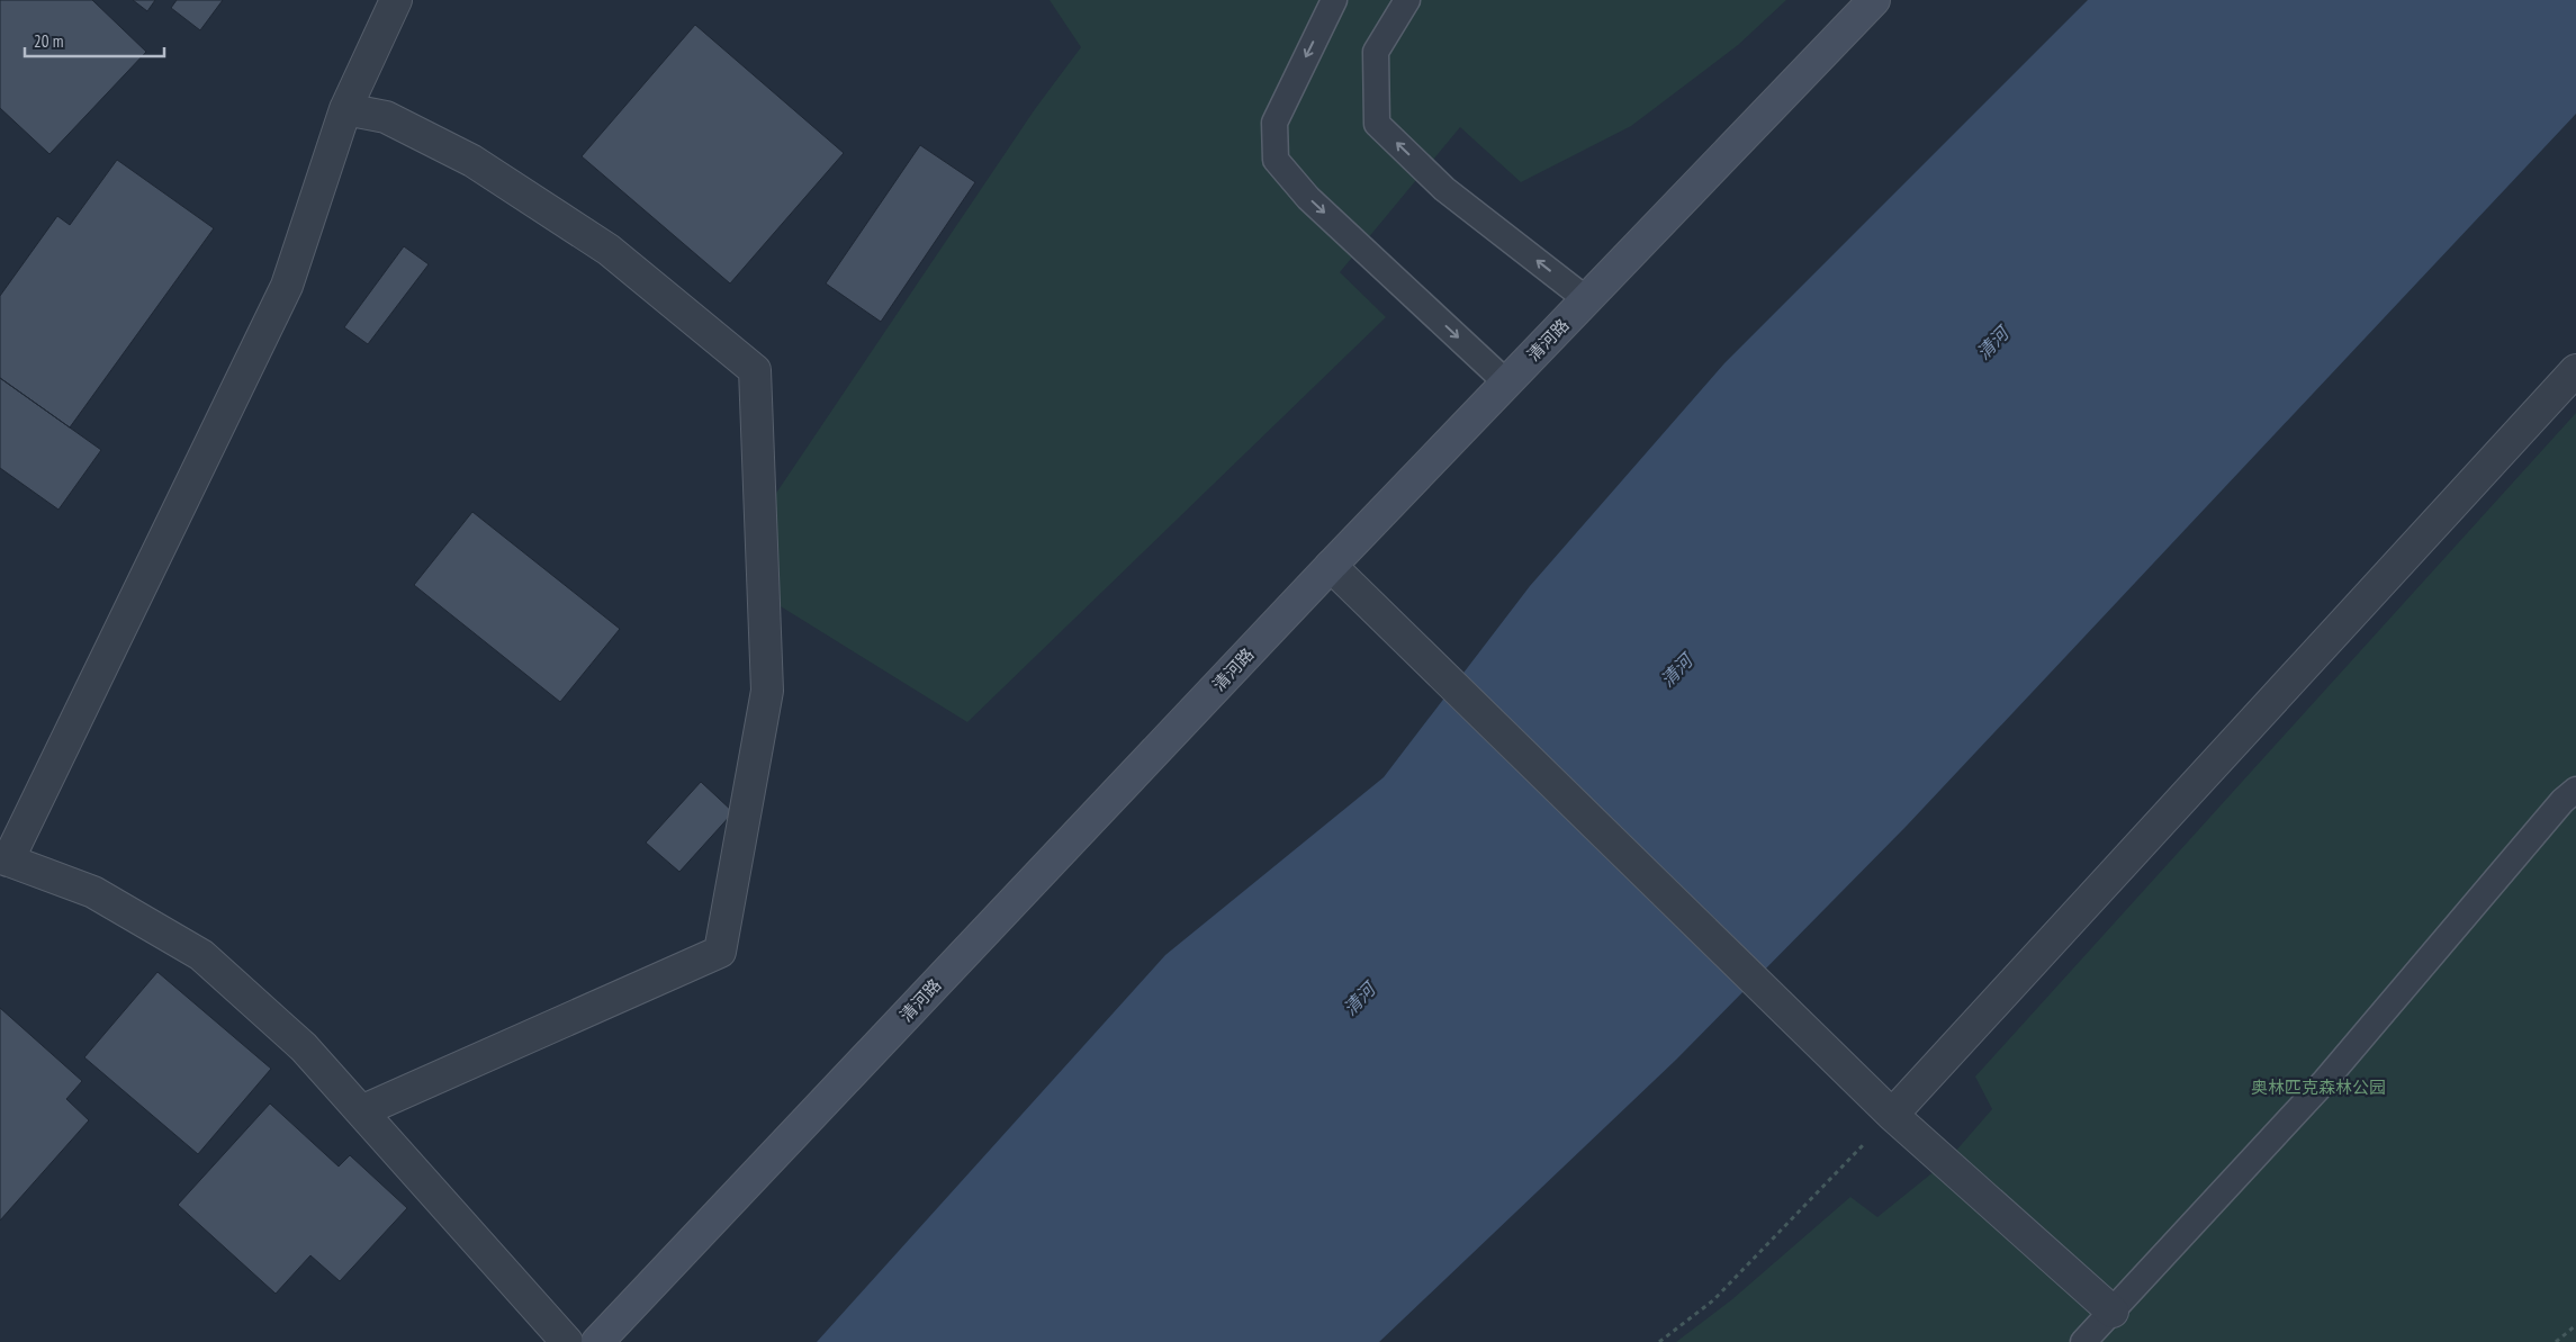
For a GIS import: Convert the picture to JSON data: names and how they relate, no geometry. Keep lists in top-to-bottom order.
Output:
{
  "streets": {
    "street": ["清河路"]
  },
  "water": ["清河"],
  "parks": ["奥林匹克森林公园"],
  "scale_bar": "20 m"
}
